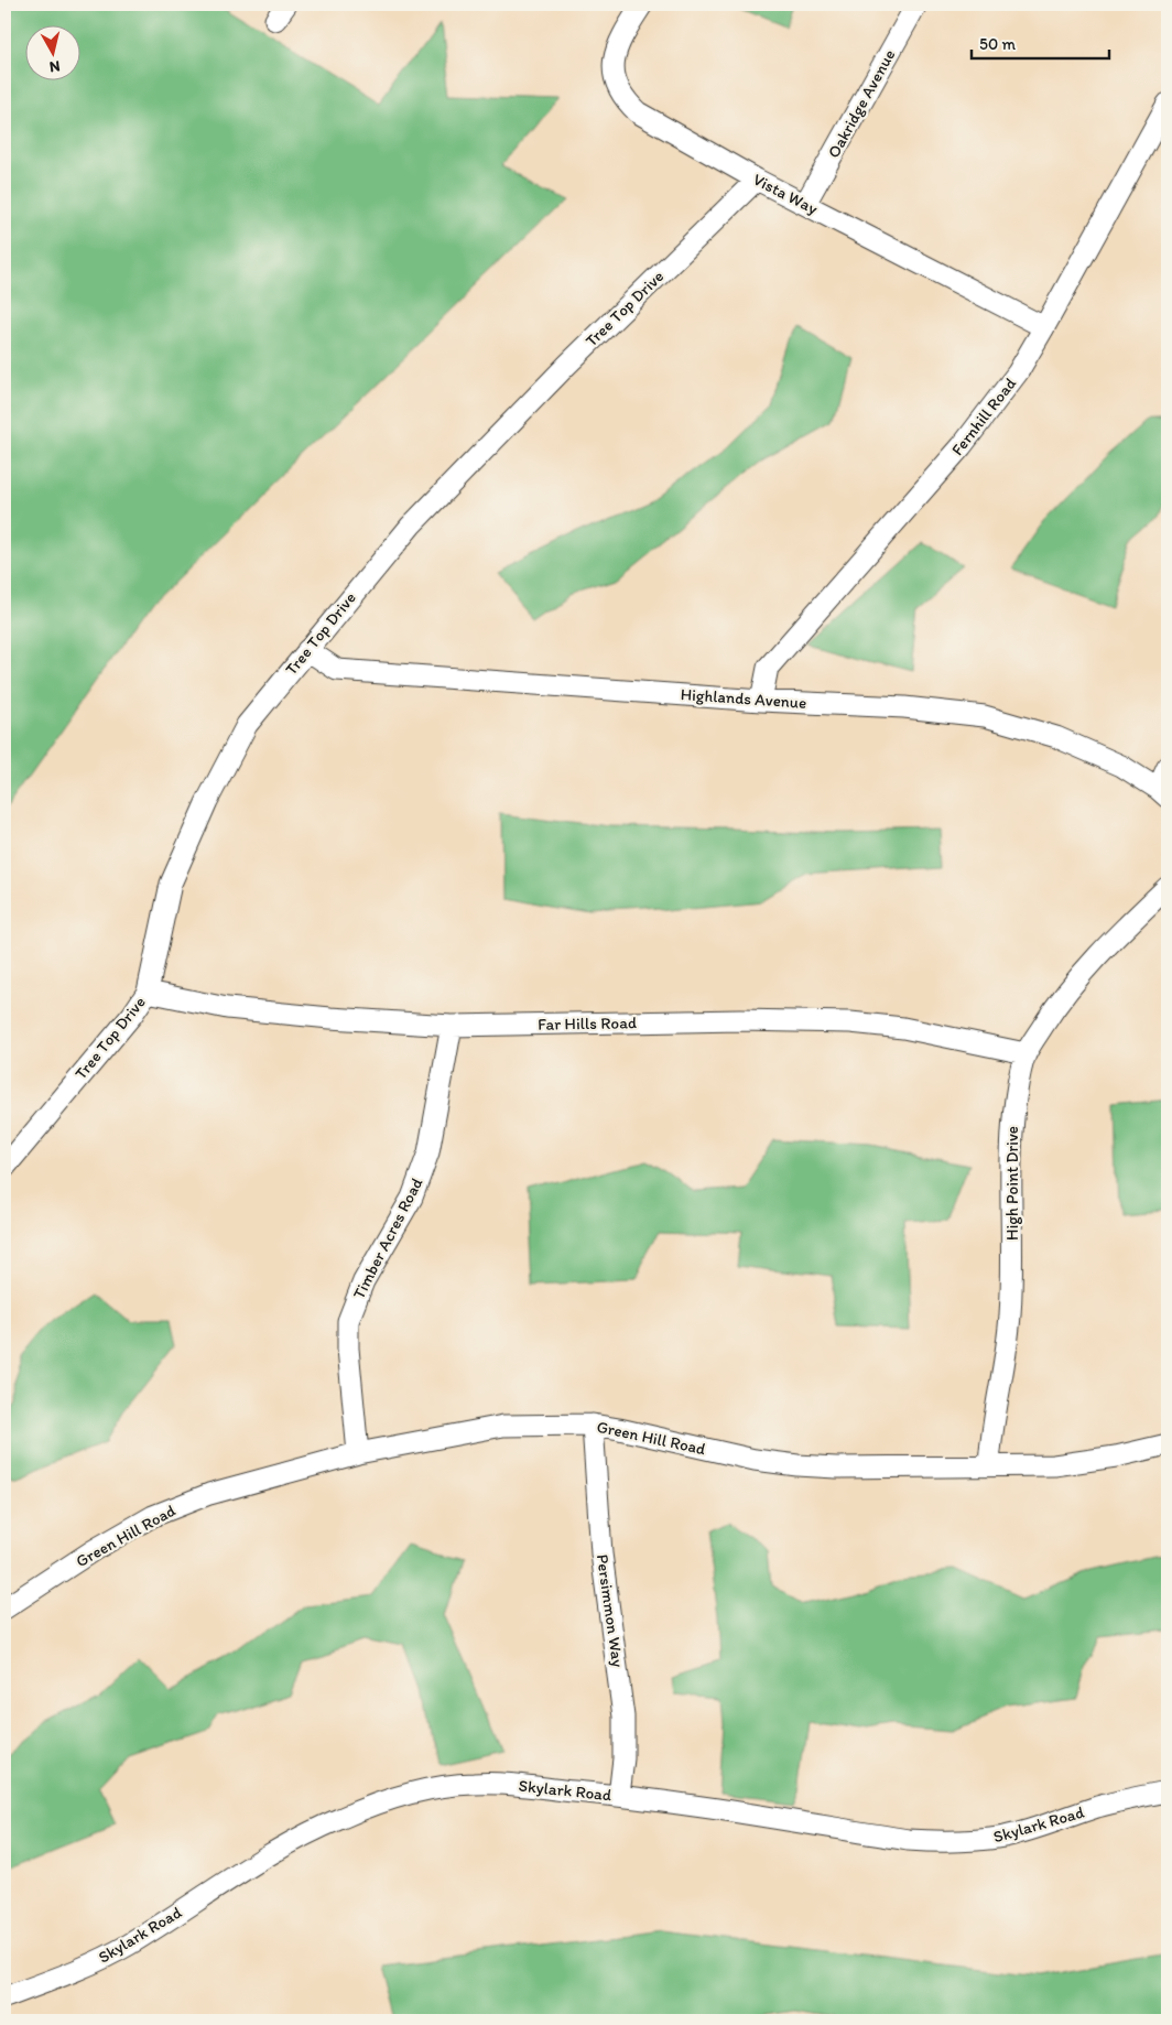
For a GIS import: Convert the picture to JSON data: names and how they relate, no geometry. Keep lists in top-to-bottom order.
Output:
{
  "streets": {
    "street": [
      "Oakridge Avenue",
      "Vista Way",
      "Tree Top Drive",
      "Fernhill Road",
      "Highlands Avenue",
      "Far Hills Road",
      "High Point Drive",
      "Timber Acres Road",
      "Green Hill Road",
      "Persimmon Way",
      "Skylark Road"
    ]
  },
  "crossings": [
    ["Oakridge Avenue", "Vista Way"],
    ["Vista Way", "Tree Top Drive"],
    ["Vista Way", "Fernhill Road"],
    ["Tree Top Drive", "Highlands Avenue"],
    ["Tree Top Drive", "Far Hills Road"],
    ["Fernhill Road", "Highlands Avenue"],
    ["Far Hills Road", "High Point Drive"],
    ["Far Hills Road", "Timber Acres Road"],
    ["High Point Drive", "Green Hill Road"],
    ["Timber Acres Road", "Green Hill Road"],
    ["Green Hill Road", "Persimmon Way"],
    ["Persimmon Way", "Skylark Road"]
  ],
  "scale_bar": "50 m",
  "north": "bottom"
}
